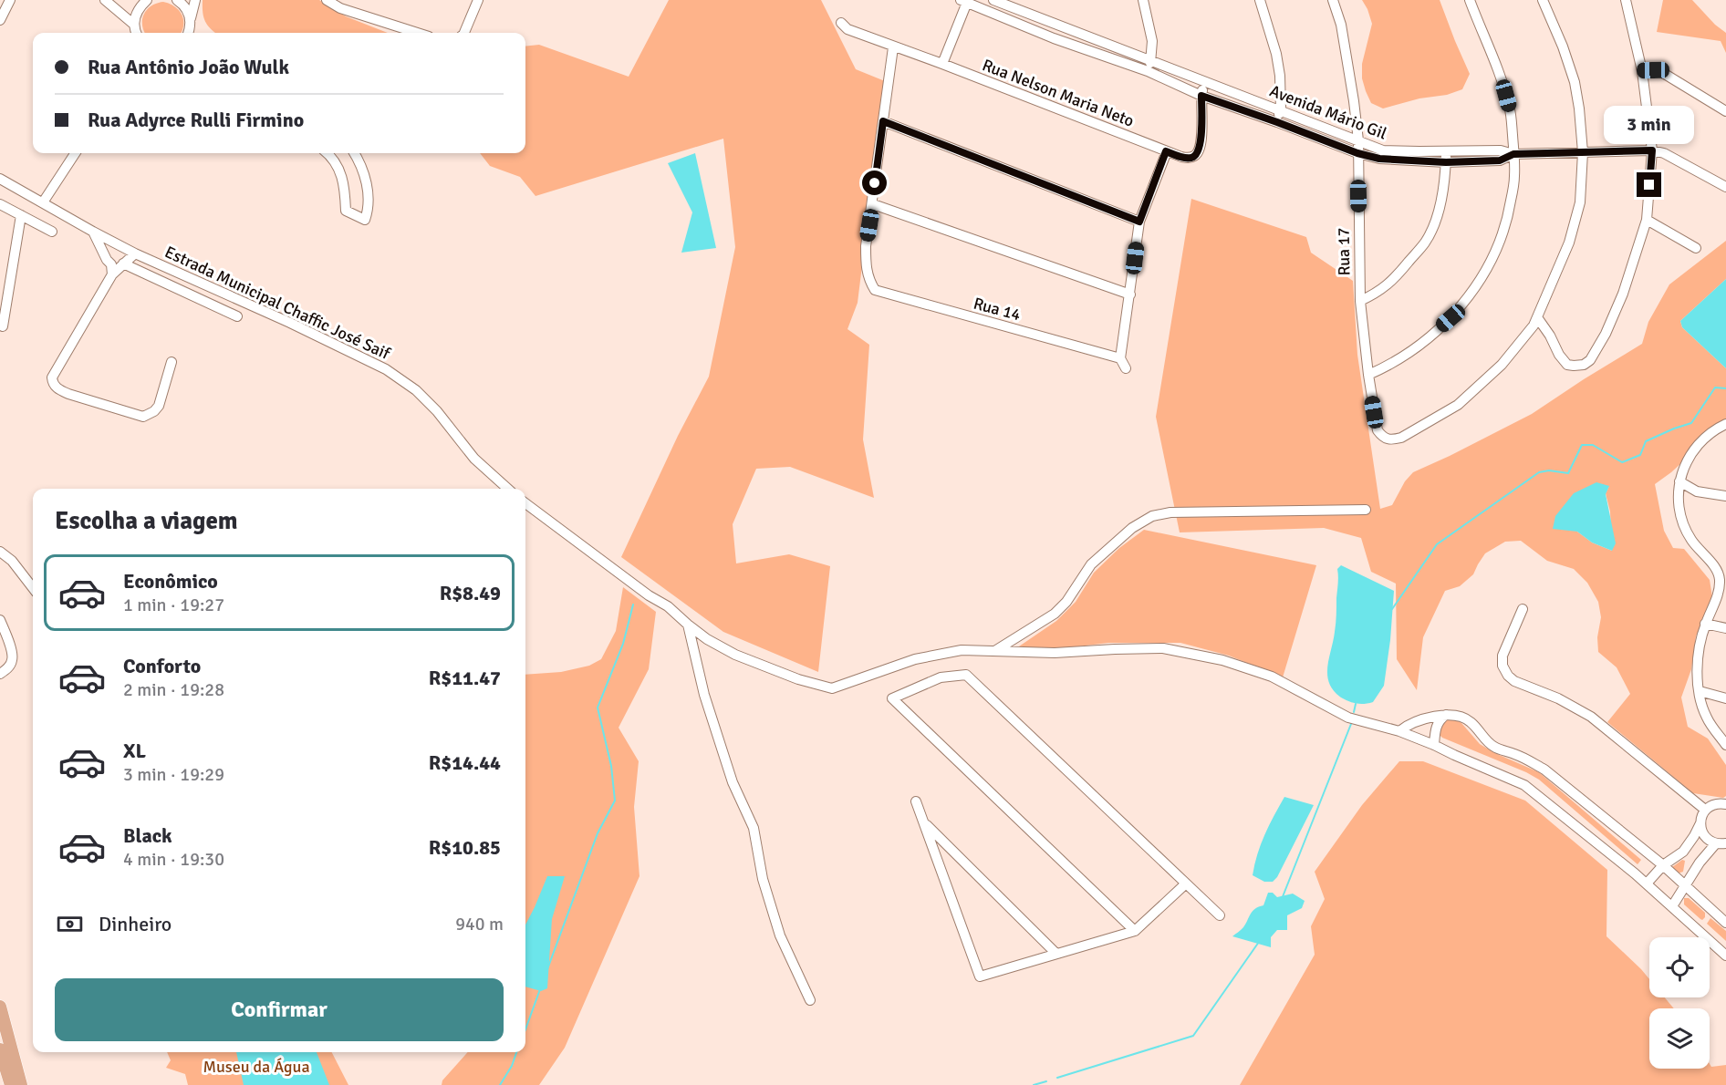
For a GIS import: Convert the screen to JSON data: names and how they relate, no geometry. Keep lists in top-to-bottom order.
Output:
{
  "streets": {
    "street": [
      "Rua Nelson Maria Neto",
      "Avenida Mário Gil",
      "Rua 17",
      "Estrada Municipal Chaffic José Saif",
      "Rua 14"
    ]
  },
  "crossings": [
    ["Rua Nelson Maria Neto", "Avenida Mário Gil"],
    ["Avenida Mário Gil", "Rua 17"]
  ],
  "parks": ["Museu da Água"],
  "page": {
    "banner": ["Rua Antônio João Wulk", "Rua Adyrce Rulli Firmino"],
    "bubble": "3 min",
    "heading": "Escolha a viagem",
    "list": [
      {
        "name": "Econômico",
        "note": "1 min · 19:27",
        "value": "R$8.49"
      },
      {
        "name": "Conforto",
        "note": "2 min · 19:28",
        "value": "R$11.47"
      },
      {
        "name": "XL",
        "note": "3 min · 19:29",
        "value": "R$14.44"
      },
      {
        "name": "Black",
        "note": "4 min · 19:30",
        "value": "R$10.85"
      }
    ],
    "pay": ["Dinheiro", "940 m"],
    "buttons": "Confirmar"
  }
}
